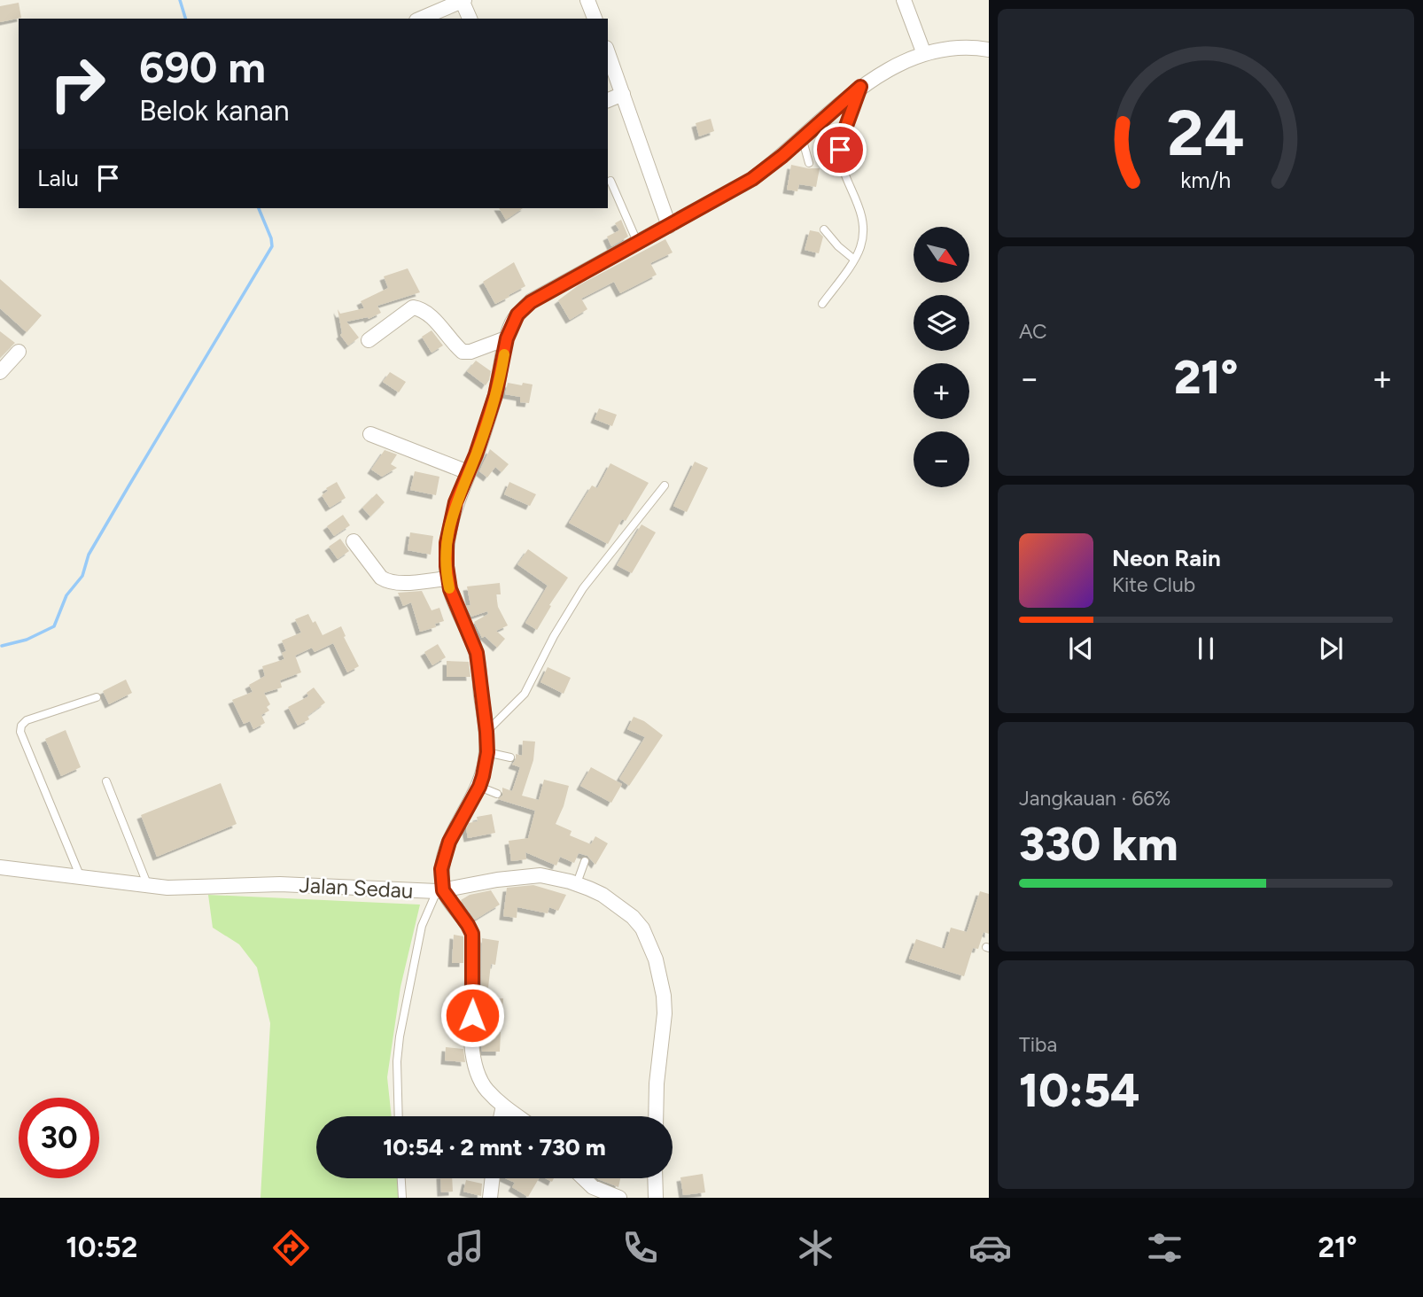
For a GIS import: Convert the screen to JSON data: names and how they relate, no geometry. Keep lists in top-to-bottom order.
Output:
{
  "streets": {
    "street": ["Jalan Sedau"]
  },
  "north": "bottom right",
  "page": {
    "turn": ["690 m", "Belok kanan"],
    "then": "Lalu",
    "map_buttons": ["+", "−"],
    "tile": [
      "AC",
      ["Jangkauan · 66%", "330 km"],
      ["Tiba", "10:54"]
    ],
    "heat": ["−", "21°", "+"],
    "song": ["Neon Rain", "Kite Club"],
    "limit": "30",
    "trip": "10:54 · 2 mnt · 730 m",
    "tabs": ["10:52", "21°"],
    "gauge": ["24", "km/h"]
  }
}
